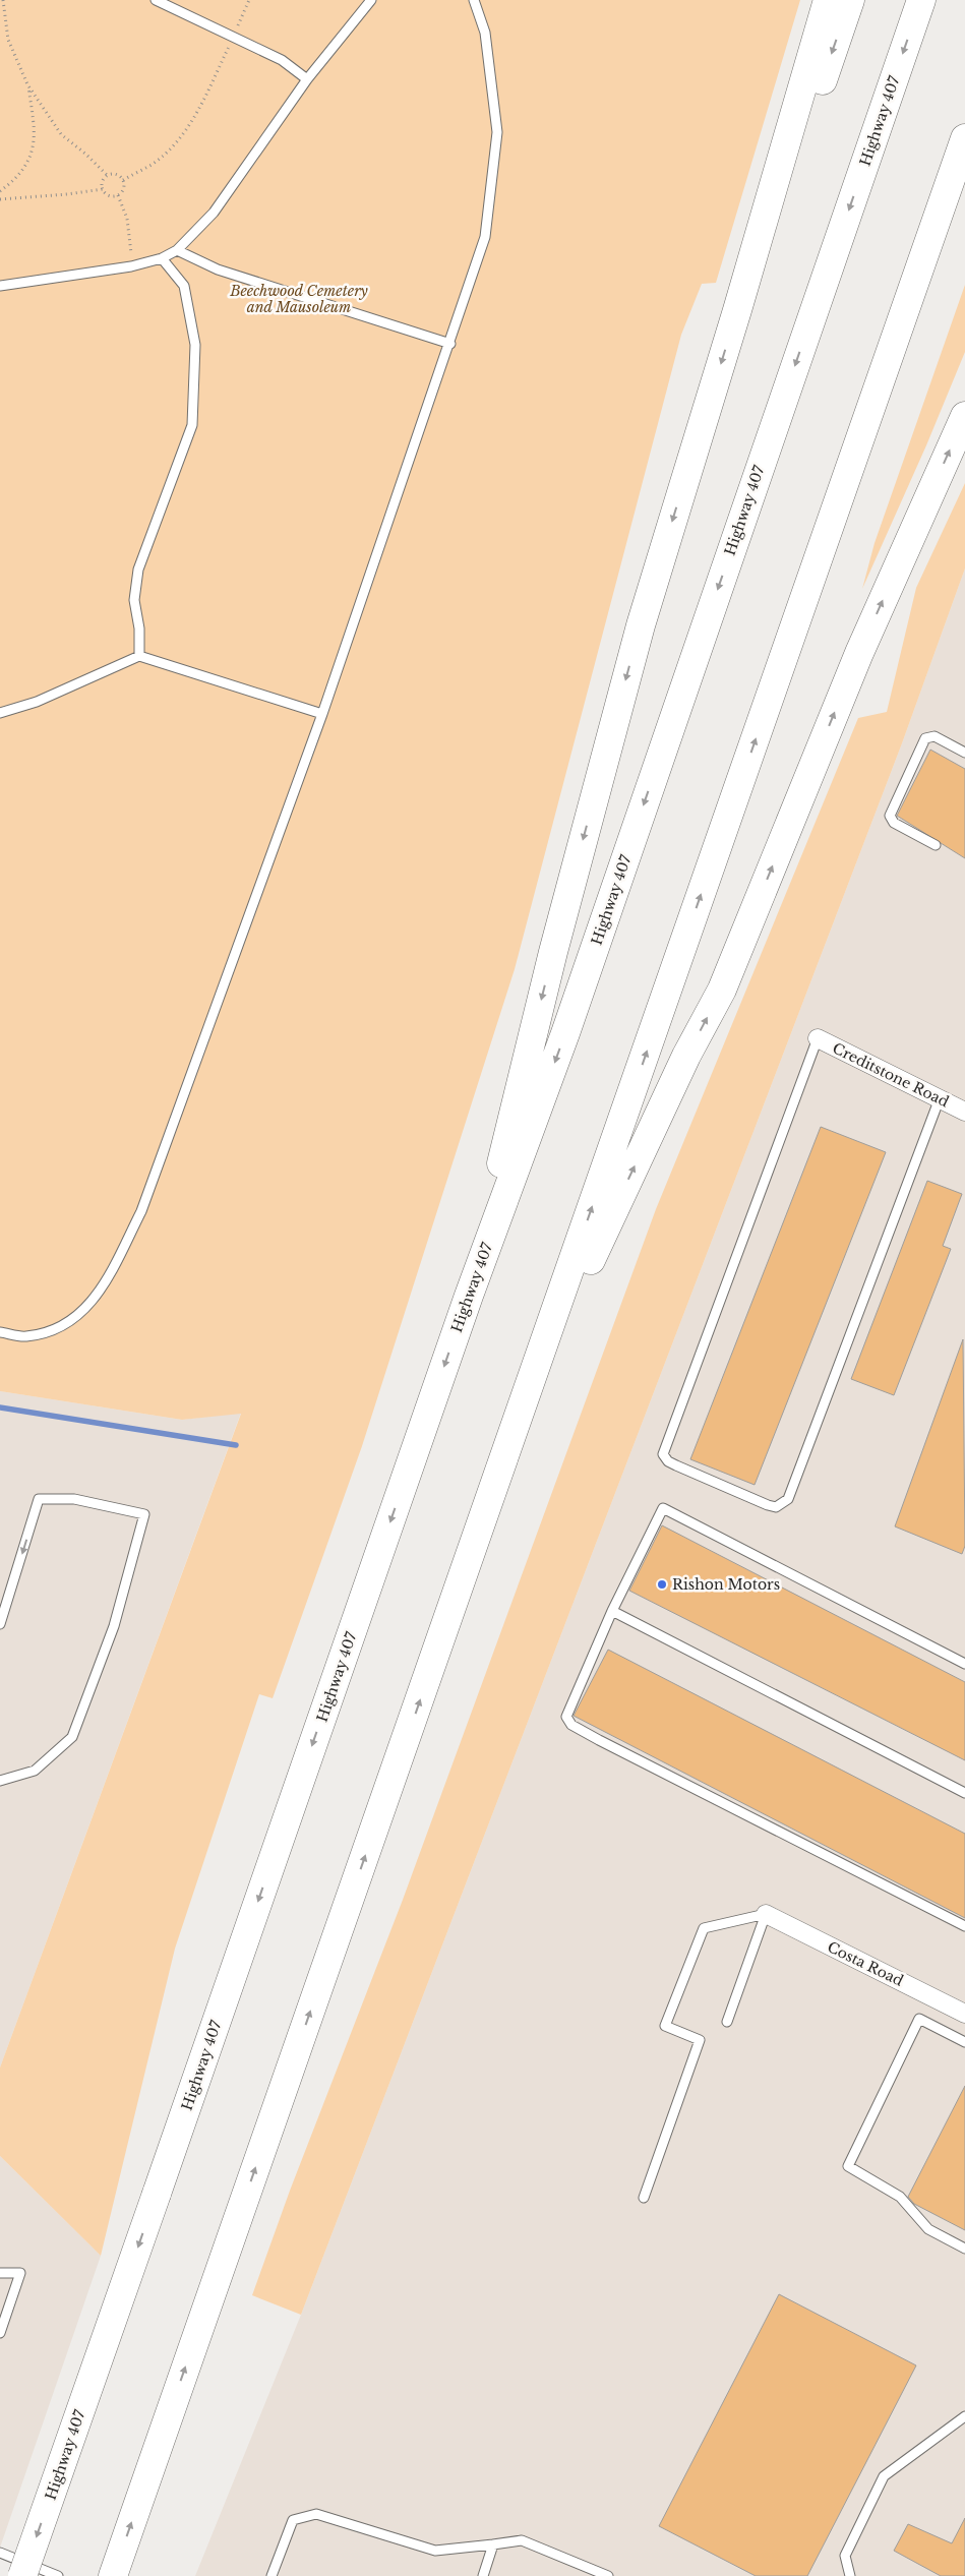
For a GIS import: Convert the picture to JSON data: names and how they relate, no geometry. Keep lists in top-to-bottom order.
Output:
{
  "streets": {
    "highway": ["Highway 407"],
    "street": ["Creditstone Road", "Costa Road"]
  },
  "parks": ["Beechwood Cemetery and Mausoleum"],
  "places": ["Rishon Motors"]
}
